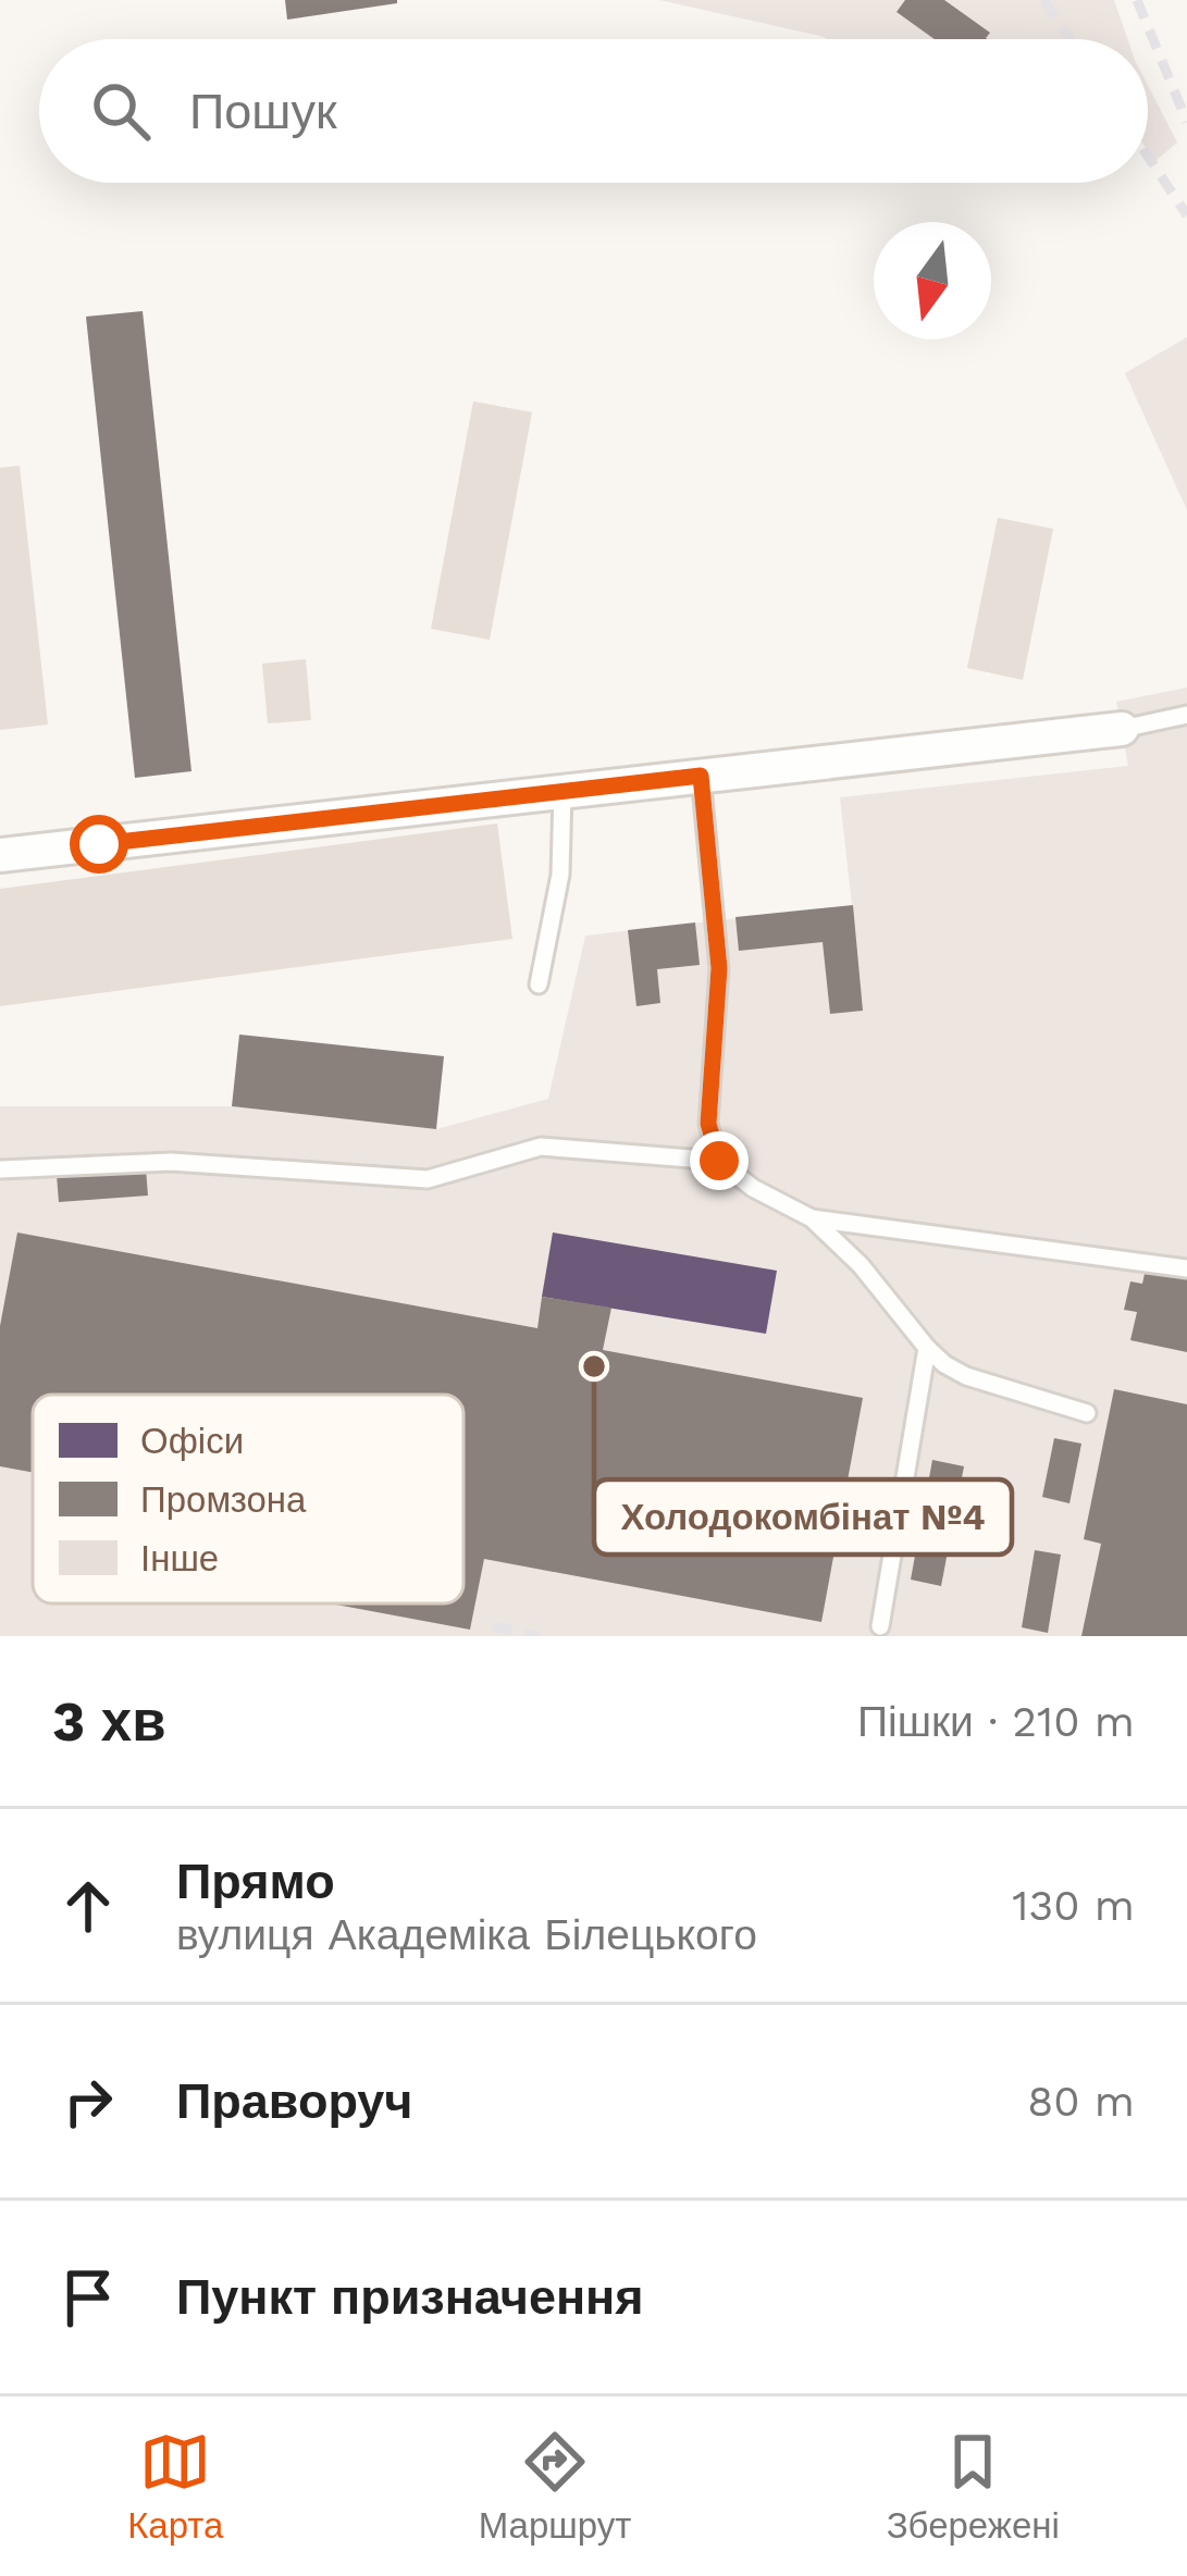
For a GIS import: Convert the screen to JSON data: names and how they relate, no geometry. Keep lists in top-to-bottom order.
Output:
{
  "places": ["Холодокомбінат №4"],
  "legend": ["Офіси", "Промзона", "Інше"],
  "north": "bottom",
  "page": {
    "search": "Пошук",
    "heading": ["3 хв", "Пішки · 210 m"],
    "list": [
      ["Прямо", "вулиця Академіка Білецького", "130 m"],
      ["Праворуч", "80 m"],
      "Пункт призначення"
    ],
    "nav": ["Карта", "Маршрут", "Збережені"]
  }
}
